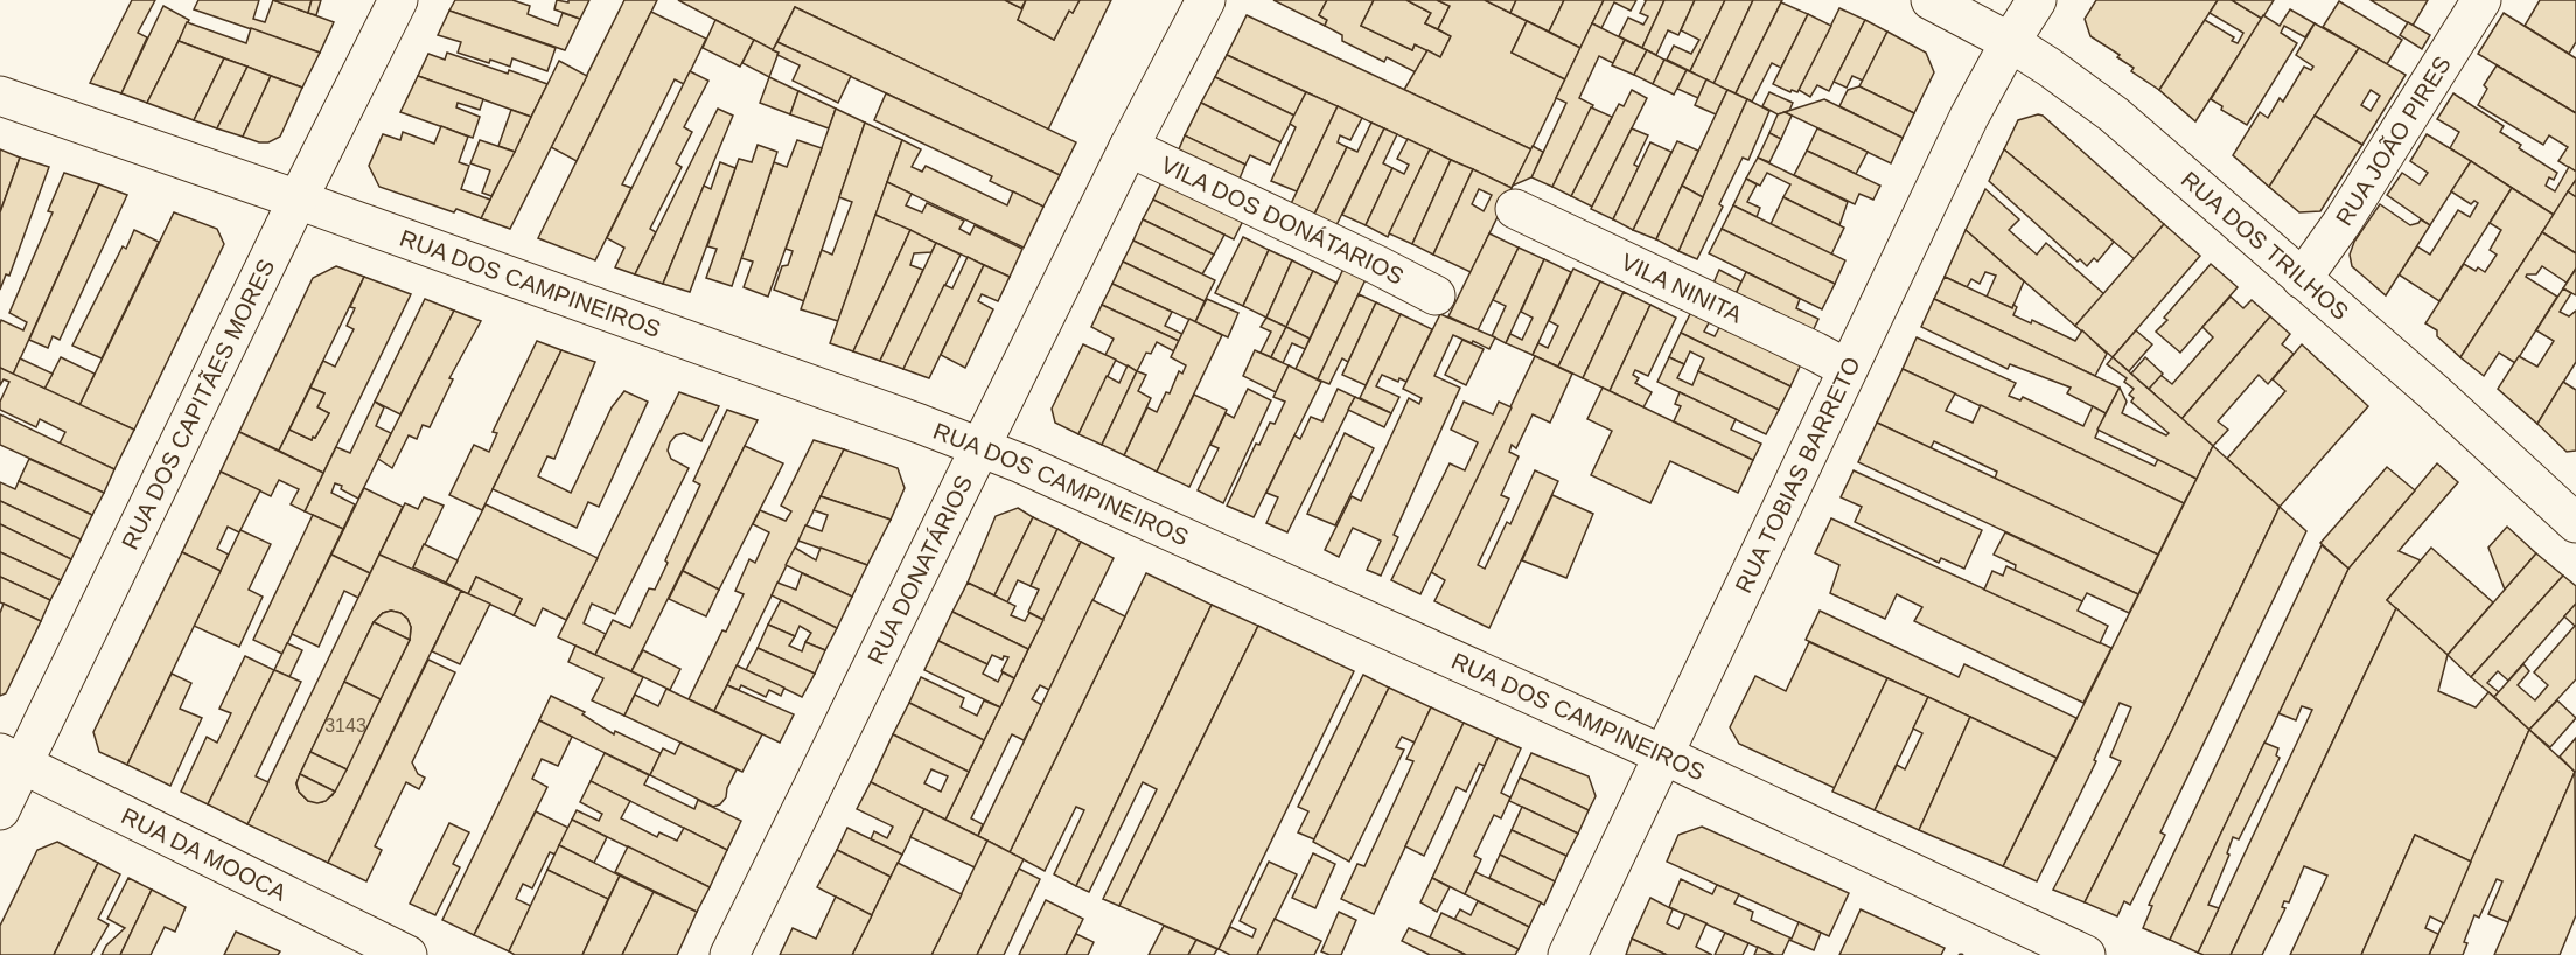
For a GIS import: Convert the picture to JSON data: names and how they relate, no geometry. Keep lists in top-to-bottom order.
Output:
{
  "streets": {
    "street": [
      "RUA JOÃO PIRES",
      "VILA DOS DONÁTARIOS",
      "RUA DOS TRILHOS",
      "RUA DOS CAMPINEIROS",
      "VILA NINITA",
      "RUA DOS CAPITÃES MORES",
      "RUA TOBIAS BARRETO",
      "RUA DONATÁRIOS",
      "RUA DA MOOCA"
    ]
  },
  "crossings": [
    ["RUA JOÃO PIRES", "RUA DOS TRILHOS"],
    ["VILA DOS DONÁTARIOS", "RUA DONATÁRIOS"],
    ["RUA DOS TRILHOS", "RUA TOBIAS BARRETO"],
    ["RUA DOS CAMPINEIROS", "RUA DOS CAPITÃES MORES"],
    ["RUA DOS CAMPINEIROS", "RUA TOBIAS BARRETO"],
    ["RUA DOS CAMPINEIROS", "RUA DONATÁRIOS"],
    ["VILA NINITA", "RUA TOBIAS BARRETO"],
    ["RUA DOS CAPITÃES MORES", "RUA DA MOOCA"]
  ],
  "house_numbers": ["3143"]
}
